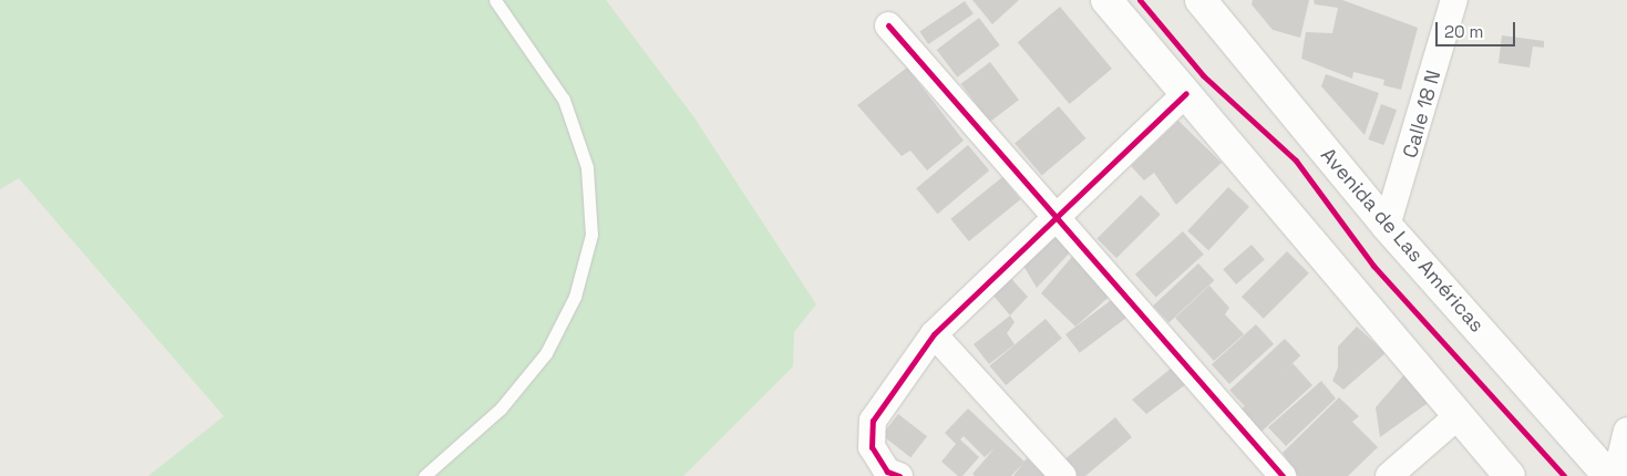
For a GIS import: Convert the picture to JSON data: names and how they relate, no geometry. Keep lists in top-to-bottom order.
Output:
{
  "streets": {
    "main road": ["Avenida de Las Américas"],
    "street": ["Calle 18 N"]
  },
  "crossings": [
    ["Calle 18 N", "Avenida de Las Américas"]
  ],
  "scale_bar": "20 m"
}
